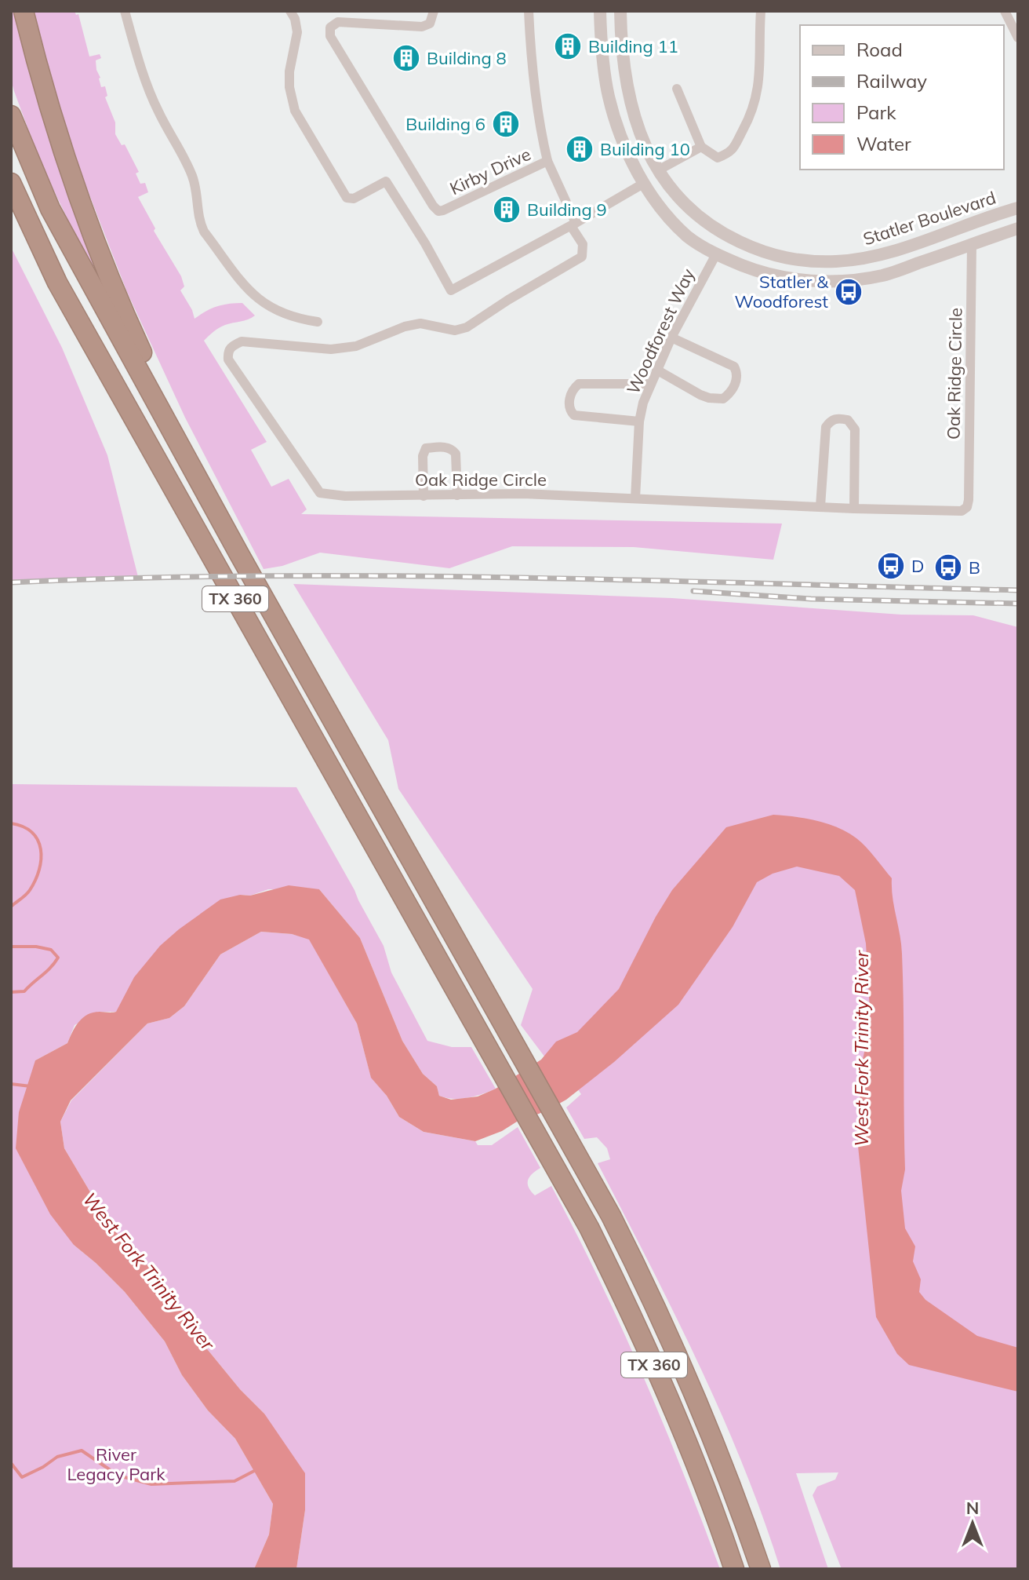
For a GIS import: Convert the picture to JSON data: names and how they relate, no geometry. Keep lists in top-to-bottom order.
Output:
{
  "streets": {
    "highway": ["TX 360"],
    "street": [
      "Kirby Drive",
      "Statler Boulevard",
      "Woodforest Way",
      "Oak Ridge Circle"
    ]
  },
  "crossings": [
    ["Kirby Drive", "Oak Ridge Circle"],
    ["Woodforest Way", "Oak Ridge Circle"]
  ],
  "water": ["West Fork Trinity River"],
  "parks": ["River Legacy Park"],
  "places": {
    "building": [
      "Building 11",
      "Building 8",
      "Building 6",
      "Building 10",
      "Building 9"
    ],
    "bus stop": ["Statler & Woodforest", "D", "B"]
  },
  "legend": [
    "Road",
    "Railway",
    "Park",
    "Water"
  ],
  "north": "top"
}
